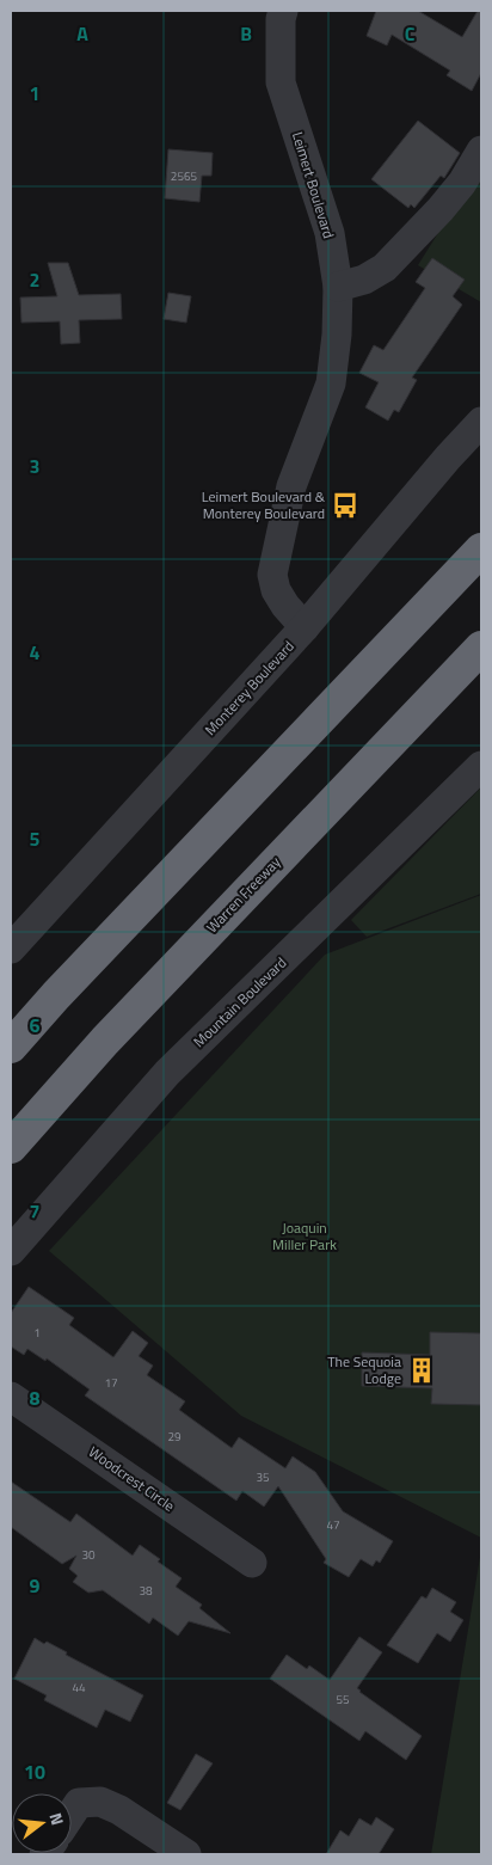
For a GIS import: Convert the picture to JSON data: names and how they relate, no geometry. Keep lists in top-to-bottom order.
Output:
{
  "streets": {
    "highway": ["Warren Freeway"],
    "street": [
      "Leimert Boulevard",
      "Monterey Boulevard",
      "Mountain Boulevard",
      "Woodcrest Circle"
    ]
  },
  "crossings": [
    ["Leimert Boulevard", "Monterey Boulevard"]
  ],
  "parks": ["Joaquin Miller Park"],
  "places": {
    "bus stop": ["Leimert Boulevard & Monterey Boulevard"],
    "building": ["The Sequoia Lodge"]
  },
  "house_numbers": [
    "2565",
    "1",
    "17",
    "29",
    "35",
    "47",
    "30",
    "38",
    "44",
    "55"
  ],
  "north": "right",
  "grid": {
    "columns": ["A", "B", "C"],
    "rows": [
      "1",
      "2",
      "3",
      "4",
      "5",
      "6",
      "7",
      "8",
      "9",
      "10"
    ]
  }
}
